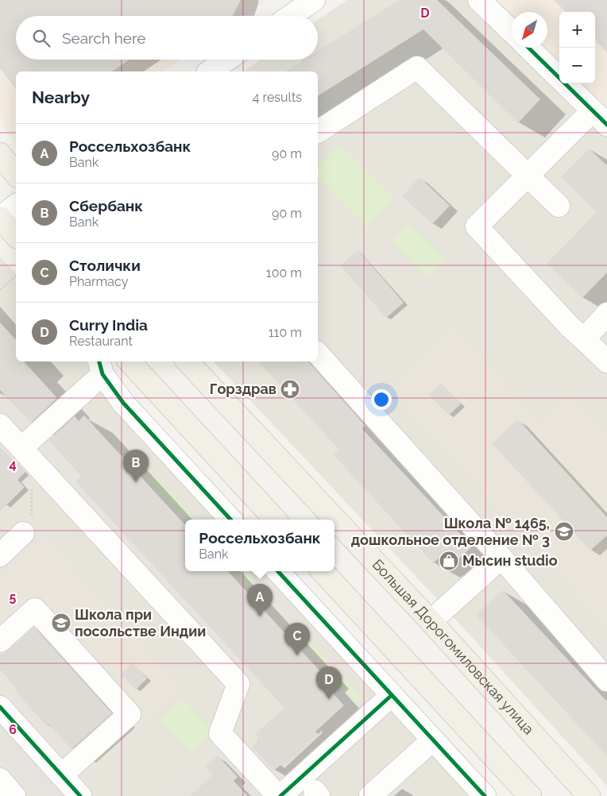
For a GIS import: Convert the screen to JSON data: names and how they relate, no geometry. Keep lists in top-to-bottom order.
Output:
{
  "streets": {
    "main road": ["Большая Дорогомиловская улица"]
  },
  "places": {
    "pharmacy": ["Горздрав"],
    "school or university": ["Школа № 1465, дошкольное отделение № 3", "Школа при посольстве Индии"],
    "shop": ["Мысин studio"]
  },
  "north": "bottom left",
  "page": {
    "map_buttons": ["+", "−"],
    "search": "Search here",
    "heading": ["Nearby", "4 results"],
    "list": [
      {
        "mark": "A",
        "name": "Россельхозбанк",
        "note": "Bank",
        "value": "90 m"
      },
      {
        "mark": "B",
        "name": "Сбербанк",
        "note": "Bank",
        "value": "90 m"
      },
      {
        "mark": "C",
        "name": "Столички",
        "note": "Pharmacy",
        "value": "100 m"
      },
      {
        "mark": "D",
        "name": "Curry India",
        "note": "Restaurant",
        "value": "110 m"
      }
    ],
    "pins": [
      "B",
      "A",
      "C",
      "D"
    ],
    "popup": ["Россельхозбанк", "Bank"]
  },
  "grid": {
    "columns": ["D"],
    "rows": ["4", "5", "6"]
  }
}
